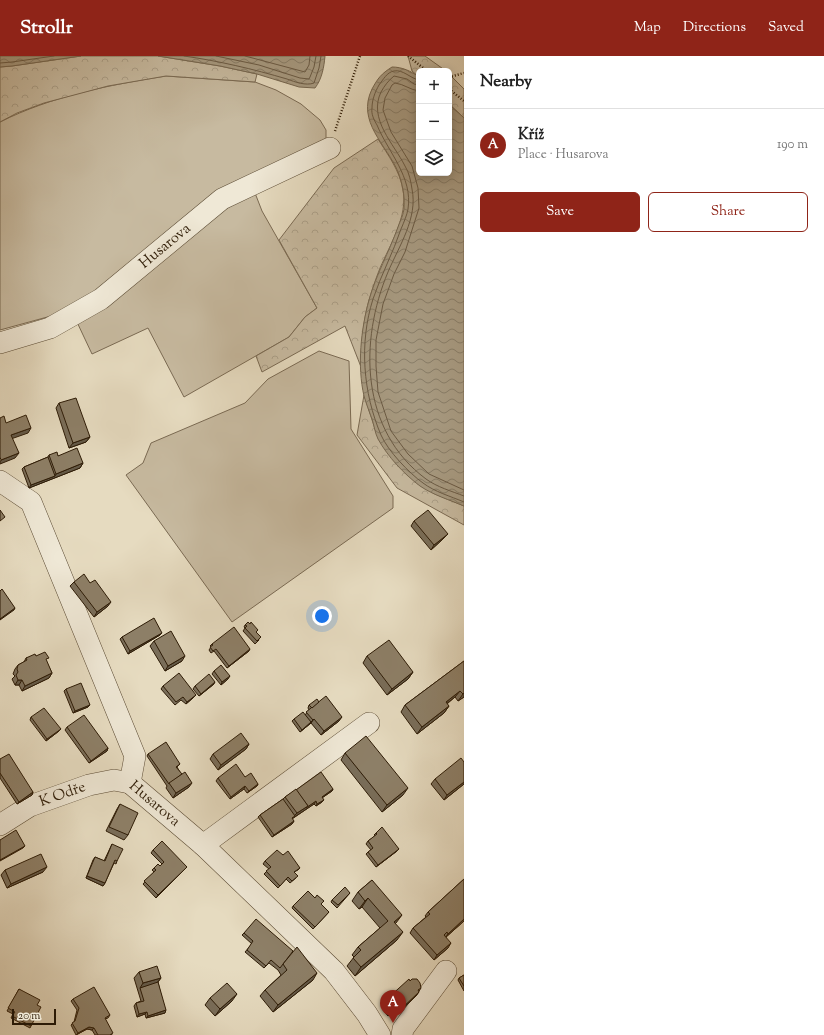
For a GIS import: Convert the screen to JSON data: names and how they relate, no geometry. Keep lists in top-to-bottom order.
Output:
{
  "streets": {
    "street": ["Husarova", "K Odře"]
  },
  "crossings": [
    ["Husarova", "K Odře"]
  ],
  "scale_bar": "20 m",
  "page": {
    "header": "Strollr",
    "nav": ["Map", "Directions", "Saved"],
    "heading": "Nearby",
    "map_buttons": ["+", "−"],
    "list": [
      {
        "mark": "A",
        "name": "Kříž",
        "note": "Place · Husarova",
        "value": "190 m"
      }
    ],
    "buttons": ["Save", "Share"],
    "pins": "A",
    "scale": "20 m"
  }
}
